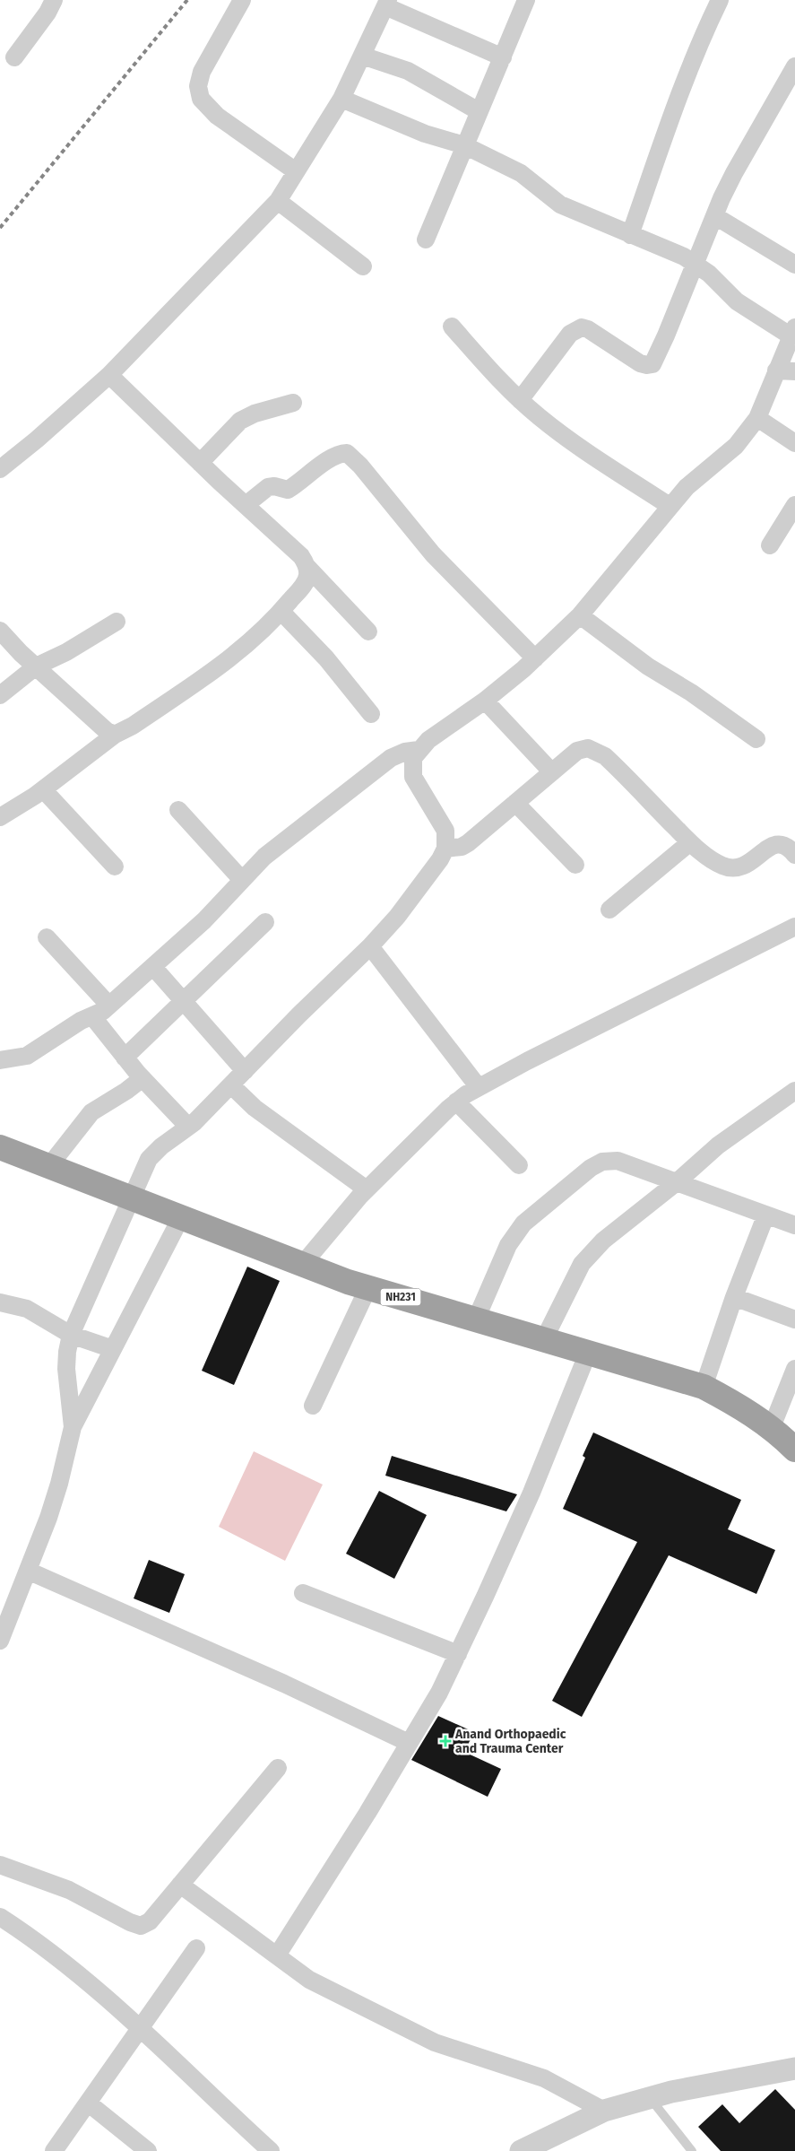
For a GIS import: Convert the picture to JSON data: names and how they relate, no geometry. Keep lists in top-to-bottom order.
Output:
{
  "streets": {
    "highway": ["NH231"]
  },
  "places": {
    "health": ["Anand Orthopaedic and Trauma Center"]
  }
}
